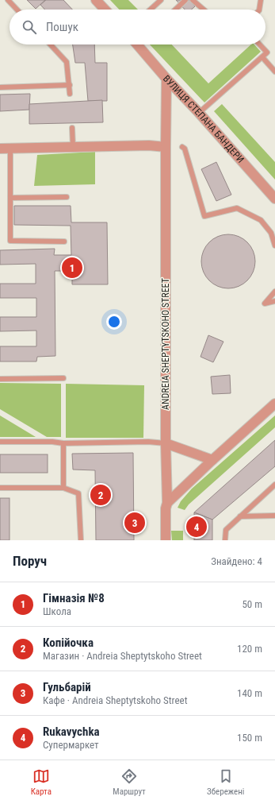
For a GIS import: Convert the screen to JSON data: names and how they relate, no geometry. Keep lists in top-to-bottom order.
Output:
{
  "streets": {
    "street": ["ВУЛИЦЯ СТЕПАНА БАНДЕРИ", "ANDREIA SHEPTYTSKOHO STREET"]
  },
  "crossings": [
    ["ВУЛИЦЯ СТЕПАНА БАНДЕРИ", "ANDREIA SHEPTYTSKOHO STREET"]
  ],
  "page": {
    "search": "Пошук",
    "pins": [
      "1",
      "2",
      "3",
      "4"
    ],
    "heading": ["Поруч", "Знайдено: 4"],
    "list": [
      {
        "mark": "1",
        "name": "Гімназія №8",
        "note": "Школа",
        "value": "50 m"
      },
      {
        "mark": "2",
        "name": "Копійочка",
        "note": "Магазин · Andreia Sheptytskoho Street",
        "value": "120 m"
      },
      {
        "mark": "3",
        "name": "Гульбарій",
        "note": "Кафе · Andreia Sheptytskoho Street",
        "value": "140 m"
      },
      {
        "mark": "4",
        "name": "Rukavychka",
        "note": "Супермаркет",
        "value": "150 m"
      }
    ],
    "nav": ["Карта", "Маршрут", "Збережені"]
  }
}
